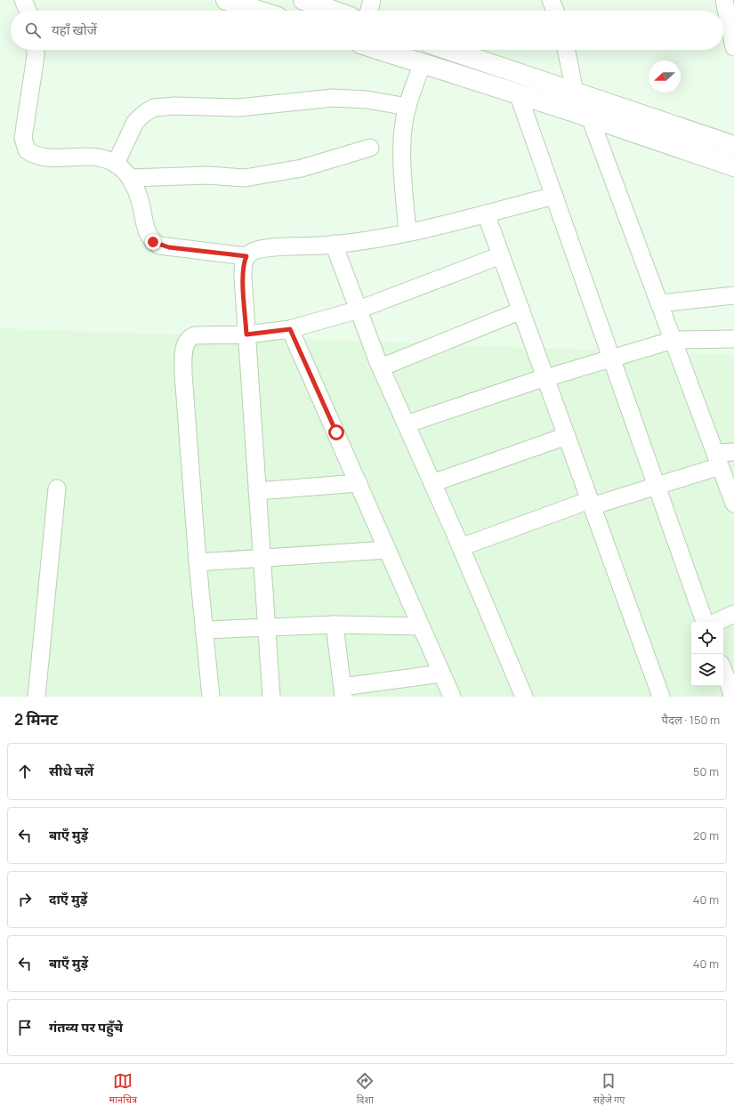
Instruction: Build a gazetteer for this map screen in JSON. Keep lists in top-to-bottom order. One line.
{"north":"left","page":{"search":"यहाँ खोजें","heading":["2 मिनट","पैदल · 150 m"],"list":[["सीधे चलें","50 m"],["बाएँ मुड़ें","20 m"],["दाएँ मुड़ें","40 m"],["बाएँ मुड़ें","40 m"],"गंतव्य पर पहुँचे"],"nav":["मानचित्र","दिशा","सहेजे गए"]}}
